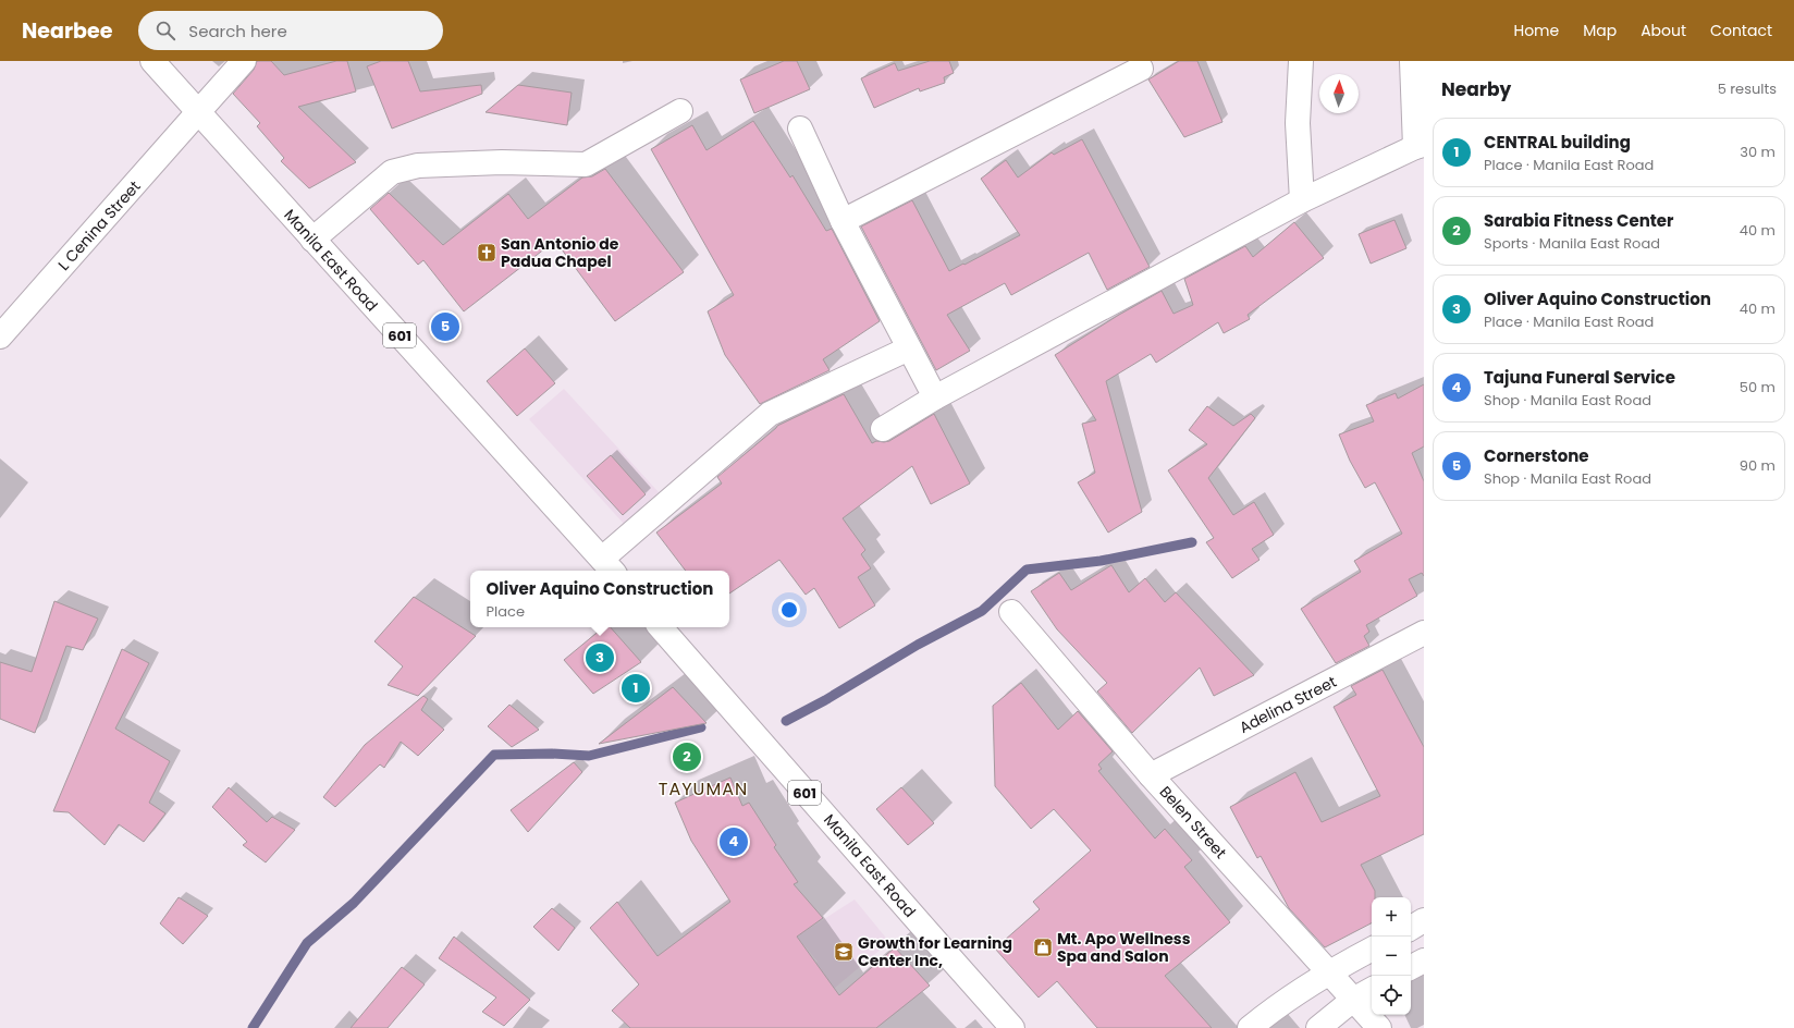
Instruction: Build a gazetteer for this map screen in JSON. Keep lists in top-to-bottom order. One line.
{"streets":{"street":["L Cenina Street","Manila East Road","601","Adelina Street","Belen Street"]},"crossings":[["L Cenina Street","Manila East Road"],["Adelina Street","Belen Street"]],"districts":["TAYUMAN"],"places":{"church":["San Antonio de Padua Chapel"],"shop":["Mt. Apo Wellness Spa and Salon"],"school or university":["Growth for Learning Center Inc,"]},"north":"top","page":{"header":"Nearbee","search":"Search here","nav":["Home","Map","About","Contact"],"heading":["Nearby","5 results"],"list":[{"mark":"1","name":"CENTRAL building","note":"Place · Manila East Road","value":"30 m"},{"mark":"2","name":"Sarabia Fitness Center","note":"Sports · Manila East Road","value":"40 m"},{"mark":"3","name":"Oliver Aquino Construction","note":"Place · Manila East Road","value":"40 m"},{"mark":"4","name":"Tajuna Funeral Service","note":"Shop · Manila East Road","value":"50 m"},{"mark":"5","name":"Cornerstone","note":"Shop · Manila East Road","value":"90 m"}],"pins":["5","3","1","2","4"],"popup":["Oliver Aquino Construction","Place"],"map_buttons":["+","−"]}}
